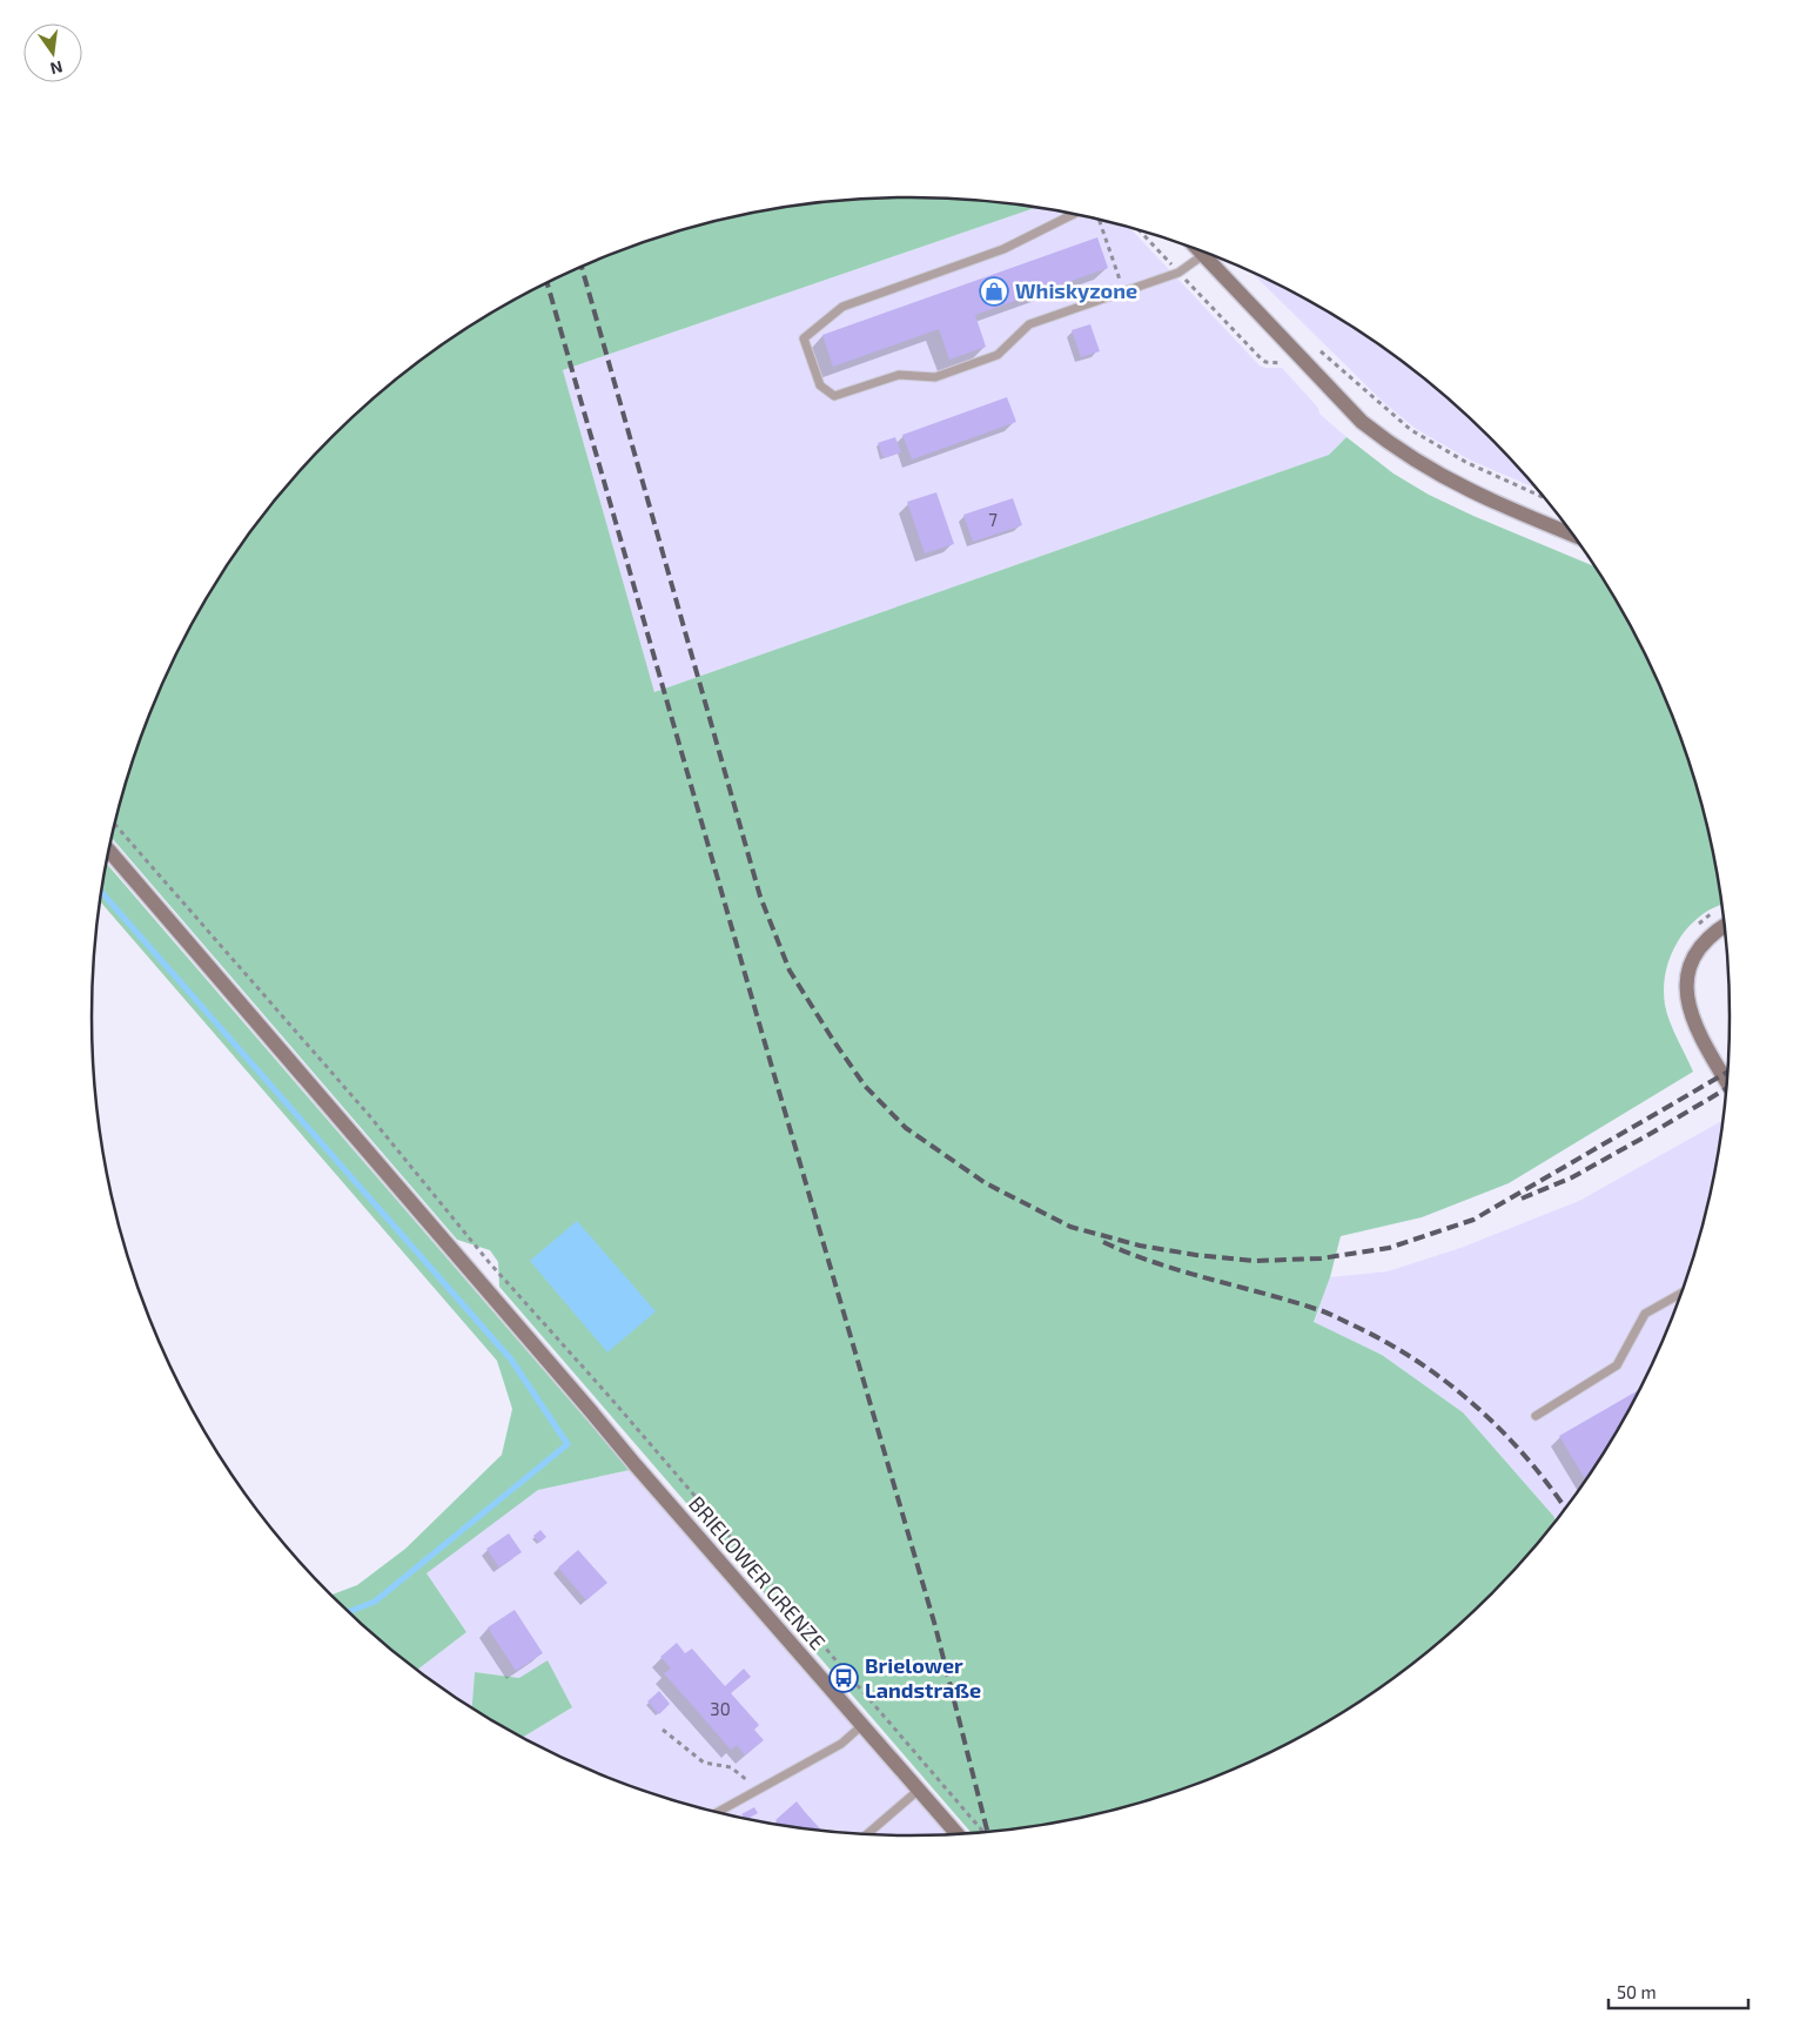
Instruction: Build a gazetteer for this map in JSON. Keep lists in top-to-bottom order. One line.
{"streets":{"main road":["BRIELOWER GRENZE"]},"places":{"shop":["Whiskyzone"],"bus stop":["Brielower Landstraße"]},"house_numbers":["7","30"],"scale_bar":"50 m","north":"bottom"}
